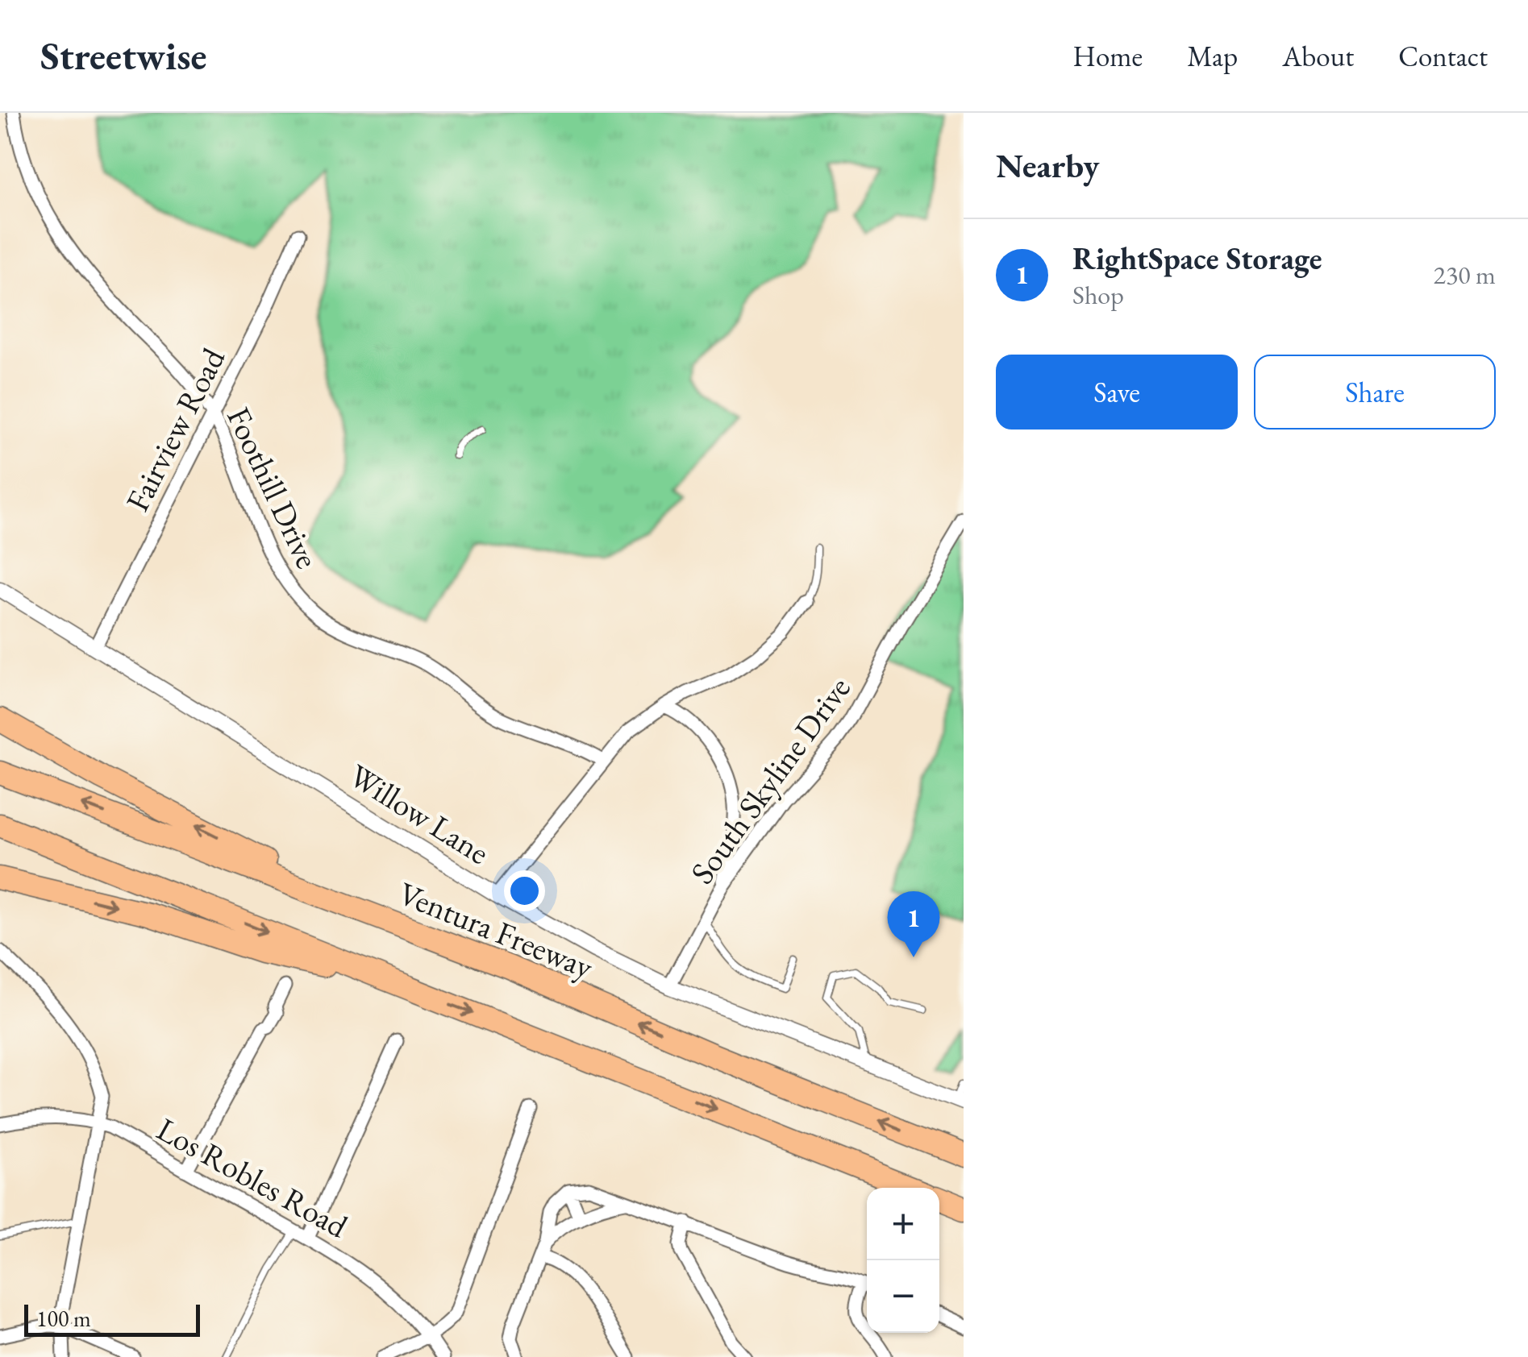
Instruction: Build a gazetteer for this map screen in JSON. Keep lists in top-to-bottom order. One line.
{"streets":{"highway":["Ventura Freeway"],"street":["Fairview Road","Foothill Drive","South Skyline Drive","Willow Lane","Los Robles Road"]},"crossings":[["Fairview Road","Foothill Drive"],["Fairview Road","Willow Lane"],["South Skyline Drive","Willow Lane"]],"scale_bar":"100 m","page":{"header":"Streetwise","nav":["Home","Map","About","Contact"],"heading":"Nearby","list":[{"mark":"1","name":"RightSpace Storage","note":"Shop","value":"230 m"}],"buttons":["Save","Share"],"pins":"1","map_buttons":["+","−"],"scale":"100 m"}}
